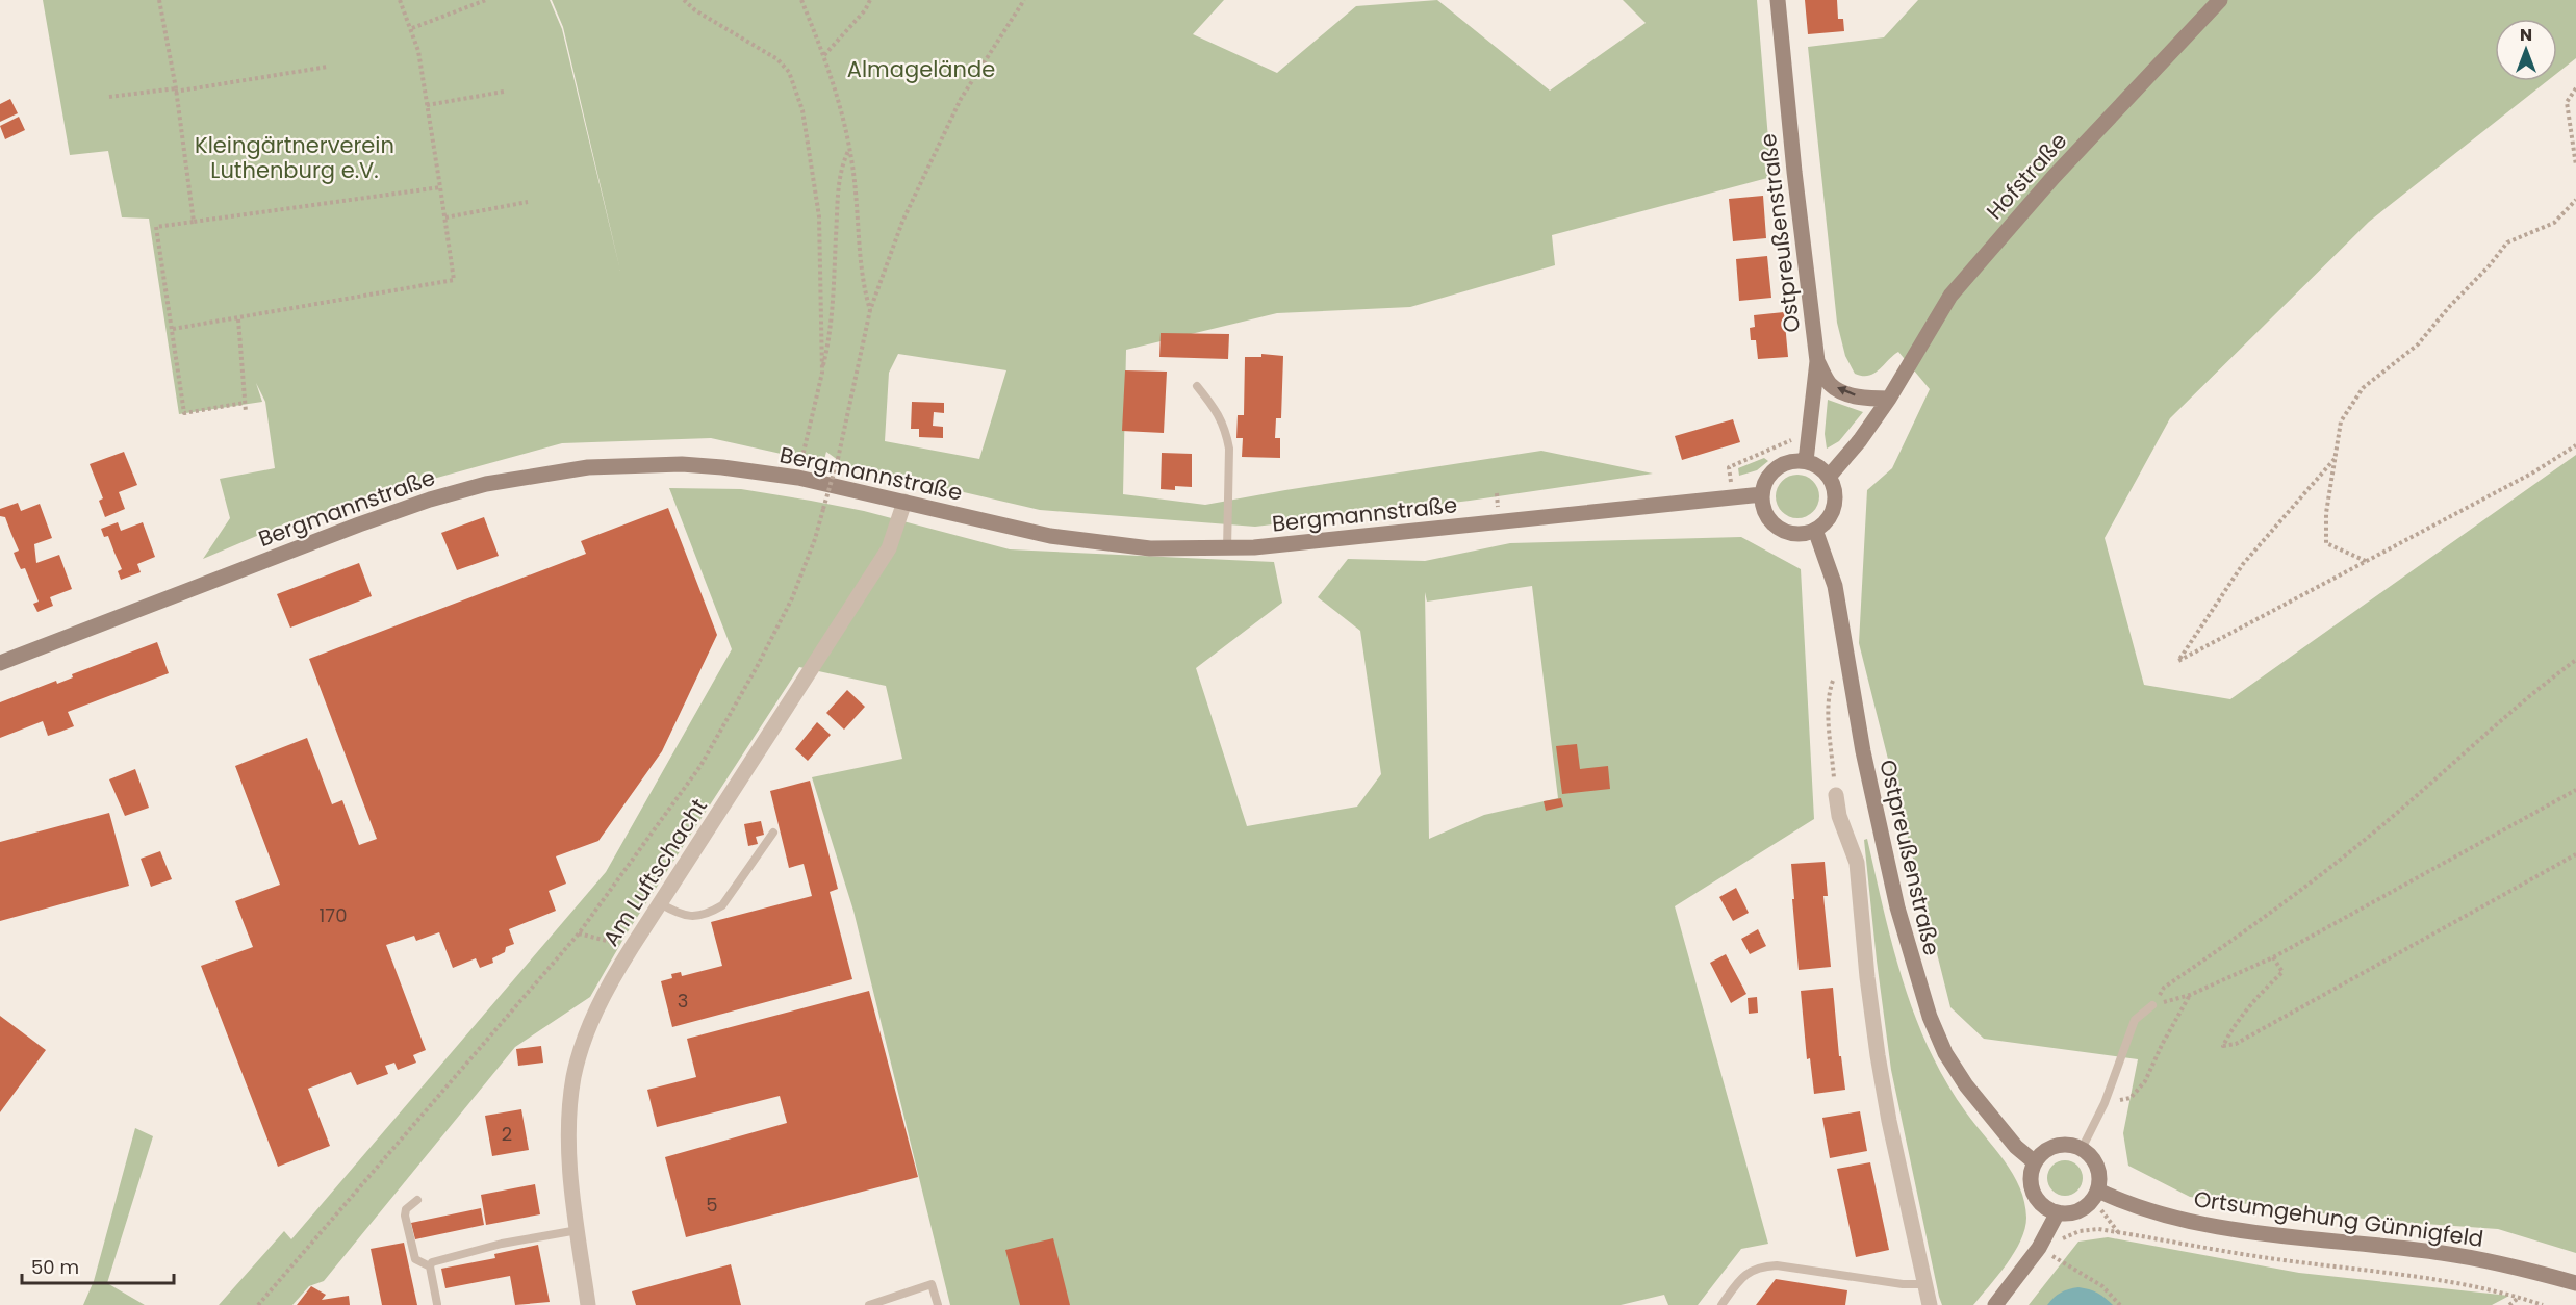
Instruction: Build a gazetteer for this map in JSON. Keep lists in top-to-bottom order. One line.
{"streets":{"street":["Hofstraße","Ostpreußenstraße","Bergmannstraße","Am Luftschacht","Ortsumgehung Günnigfeld"]},"crossings":[["Hofstraße","Ostpreußenstraße"],["Hofstraße","Bergmannstraße"],["Ostpreußenstraße","Bergmannstraße"],["Ostpreußenstraße","Ortsumgehung Günnigfeld"],["Bergmannstraße","Am Luftschacht"]],"parks":["Almagelände","Kleingärtnerverein Luthenburg e.V."],"house_numbers":["170","3","2","5"],"scale_bar":"50 m","north":"top"}
